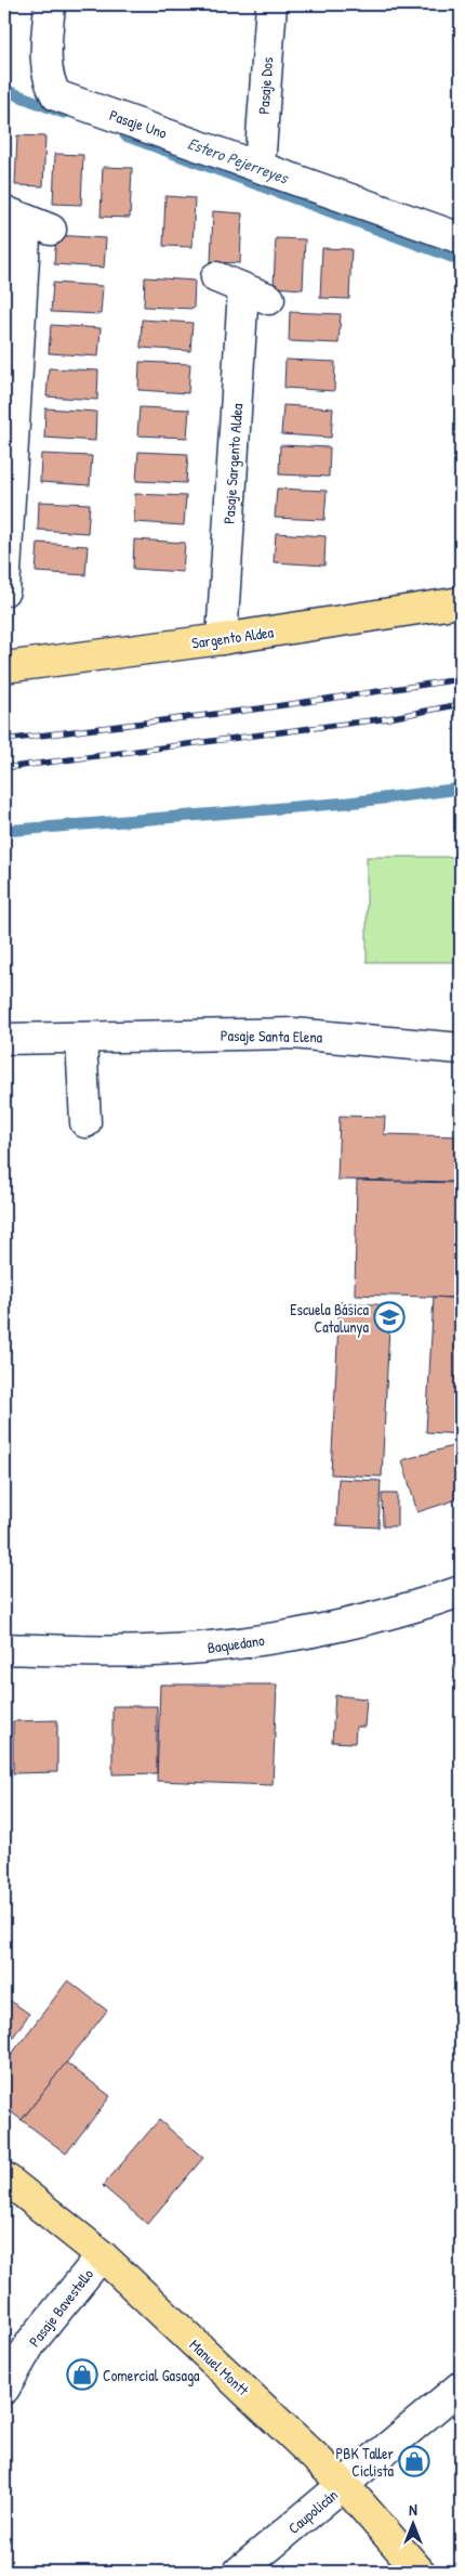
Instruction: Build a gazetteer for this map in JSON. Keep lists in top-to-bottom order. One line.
{"streets":{"main road":["Sargento Aldea","Manuel Montt"],"street":["Pasaje Dos","Pasaje Uno","Pasaje Sargento Aldea","Pasaje Santa Elena","Baquedano","Pasaje Bavestello","Caupolicán"]},"crossings":[["Pasaje Dos","Pasaje Uno"],["Pasaje Sargento Aldea","Sargento Aldea"],["Pasaje Bavestello","Manuel Montt"],["Manuel Montt","Caupolicán"]],"water":["Estero Pejerreyes"],"places":{"school or university":["Escuela Básica Catalunya"],"shop":["Comercial Gasaga","PBK Taller Ciclista"]},"north":"top"}
